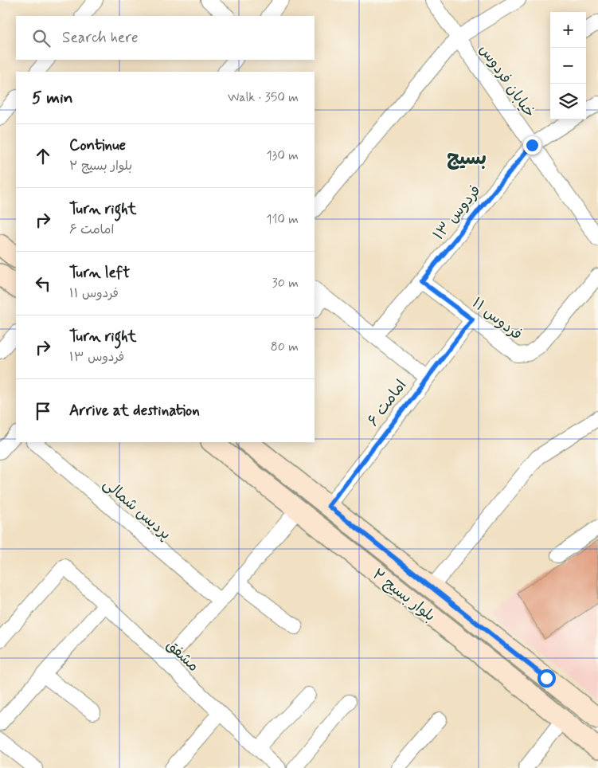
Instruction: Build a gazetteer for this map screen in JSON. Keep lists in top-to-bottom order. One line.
{"streets":{"main road":["بلوار بسیج ۲"],"street":["خیابان فردوس","فردوس ۱۳","فردوس ۱۱","امامت ۶","پردیس شمالی","مشفق"]},"crossings":[["خیابان فردوس","فردوس ۱۳"],["فردوس ۱۳","فردوس ۱۱"],["فردوس ۱۱","امامت ۶"],["امامت ۶","بلوار بسیج ۲"]],"districts":["بسیج"],"page":{"map_buttons":["+","−"],"search":"Search here","heading":["5 min","Walk · 350 m"],"list":[["Continue","بلوار بسیج ۲","130 m"],["Turn right","امامت ۶","110 m"],["Turn left","فردوس ۱۱","30 m"],["Turn right","فردوس ۱۳","80 m"],"Arrive at destination"]}}
